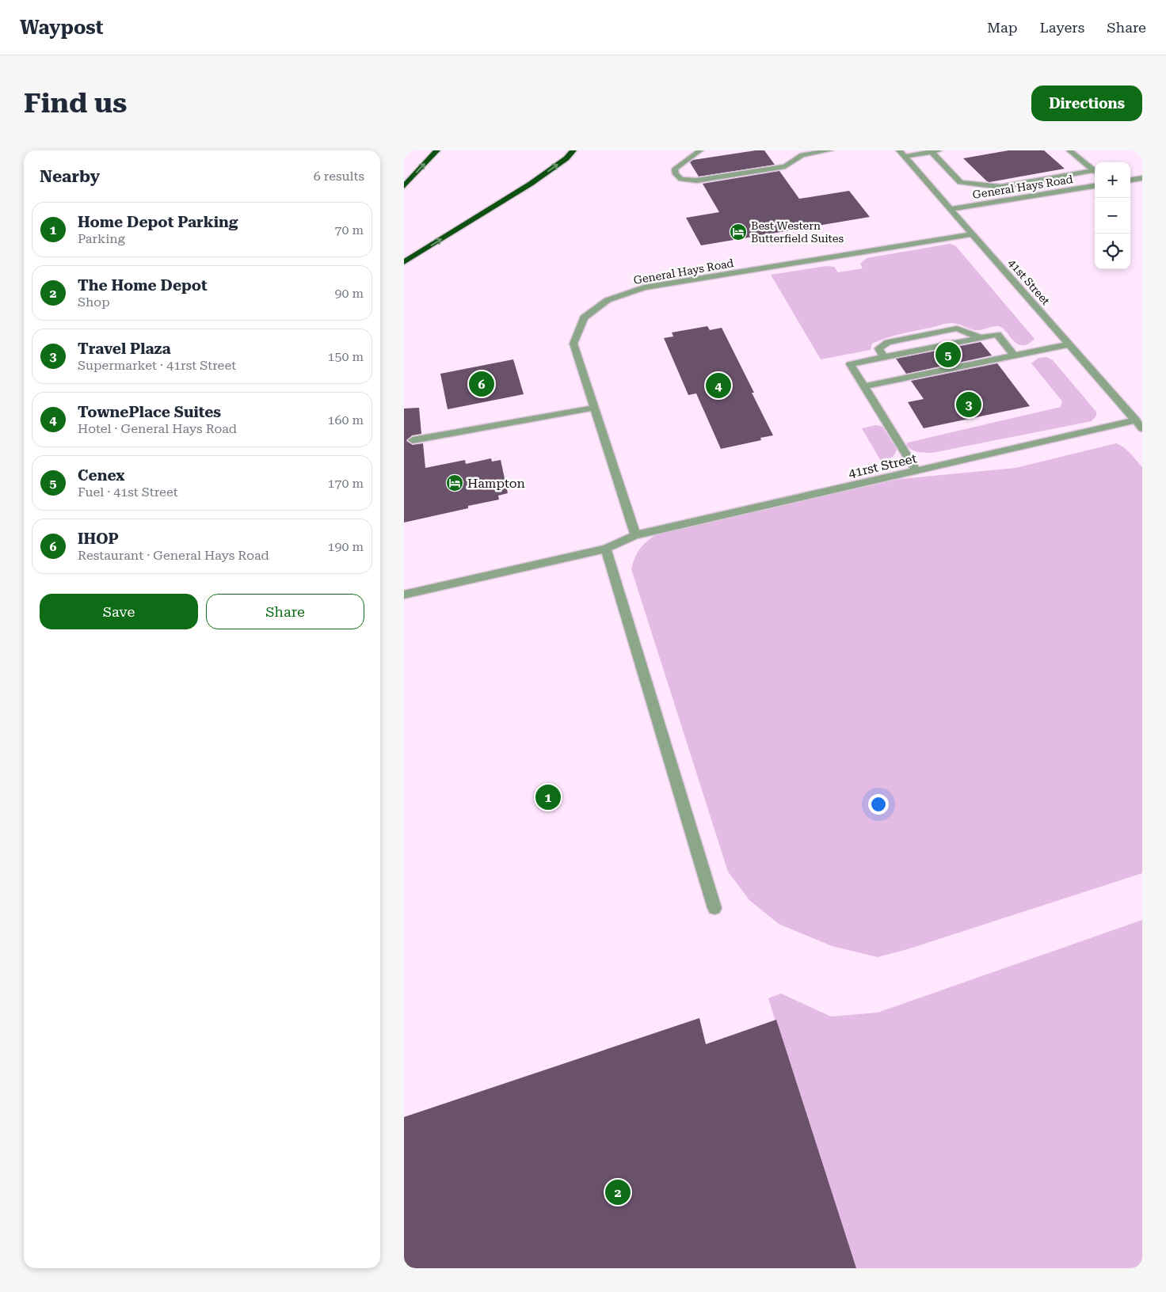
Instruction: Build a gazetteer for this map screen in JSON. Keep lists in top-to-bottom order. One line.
{"streets":{"street":["General Hays Road","41st Street","41rst Street"]},"crossings":[["General Hays Road","41st Street"],["General Hays Road","41rst Street"],["41st Street","41rst Street"]],"places":{"hotel":["Best Western Butterfield Suites","Hampton"]},"page":{"header":"Waypost","nav":["Map","Layers","Share"],"buttons":["Directions",["Save","Share"]],"title":"Find us","heading":["Nearby","6 results"],"map_buttons":["+","−"],"list":[{"mark":"1","name":"Home Depot Parking","note":"Parking","value":"70 m"},{"mark":"2","name":"The Home Depot","note":"Shop","value":"90 m"},{"mark":"3","name":"Travel Plaza","note":"Supermarket · 41rst Street","value":"150 m"},{"mark":"4","name":"TownePlace Suites","note":"Hotel · General Hays Road","value":"160 m"},{"mark":"5","name":"Cenex","note":"Fuel · 41st Street","value":"170 m"},{"mark":"6","name":"IHOP","note":"Restaurant · General Hays Road","value":"190 m"}],"pins":["5","6","4","3","1","2"]}}
